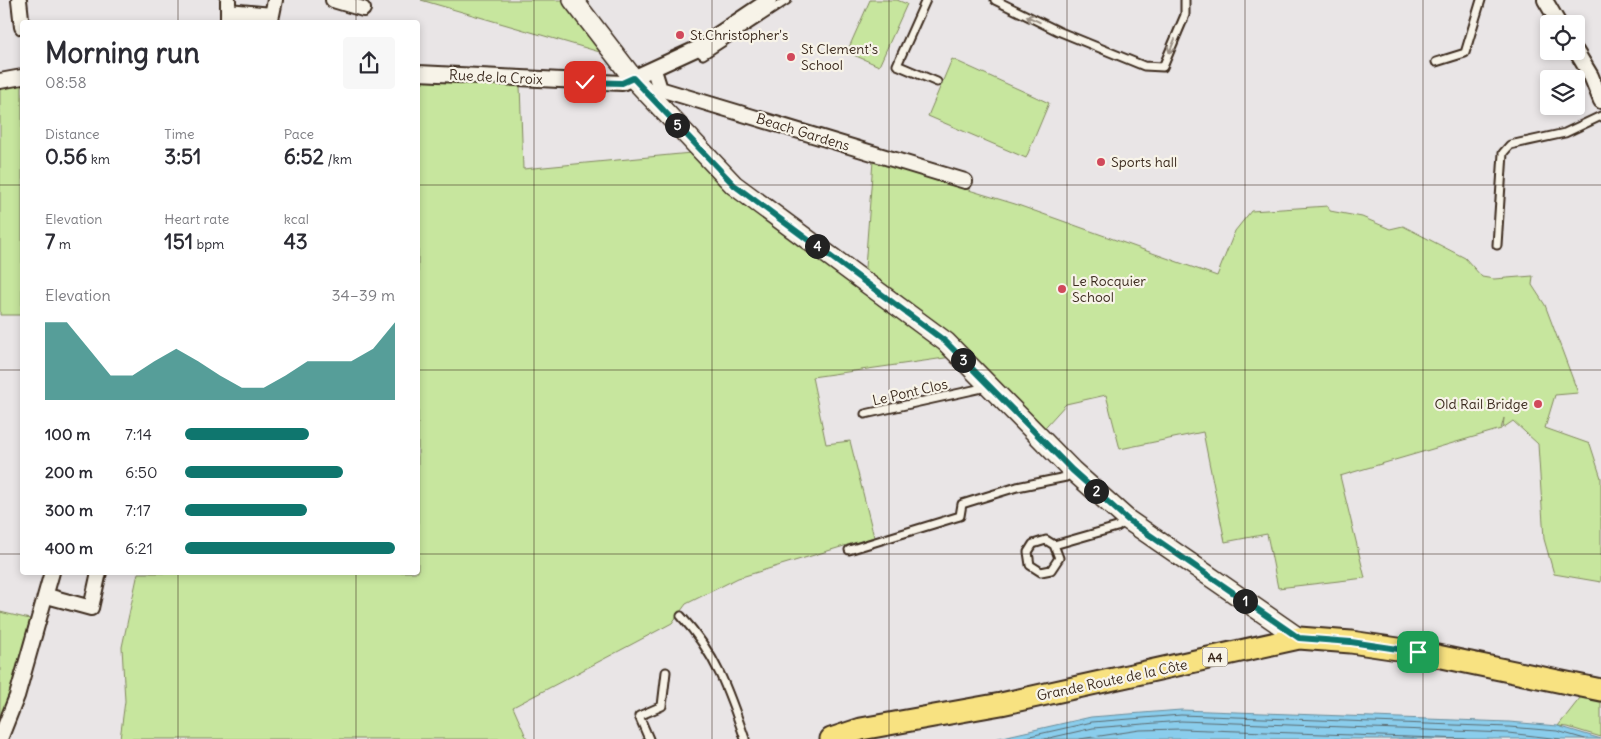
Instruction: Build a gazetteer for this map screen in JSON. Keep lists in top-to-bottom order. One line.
{"streets":{"main road":["A4","Grande Route de la Côte"],"street":["Rue de la Croix","Beach Gardens"],"lane":["Le Pont Clos"]},"crossings":[["Rue de la Croix","Beach Gardens"]],"places":["St.Christopher's","St Clement's School","Sports hall","Le Rocquier School","Old Rail Bridge"],"page":{"heading":["Morning run","08:58"],"stats":[["Distance","0.56 km"],["Time","3:51"],["Pace","6:52 /km"],["Elevation","7 m"],["Heart rate","151 bpm"],["kcal","43"]],"pins":["5","4","3","2","1"],"chart":["Elevation","34–39 m"],"list":[{"name":"100 m","note":"7:14"},{"name":"200 m","note":"6:50"},{"name":"300 m","note":"7:17"},{"name":"400 m","note":"6:21"}]}}
